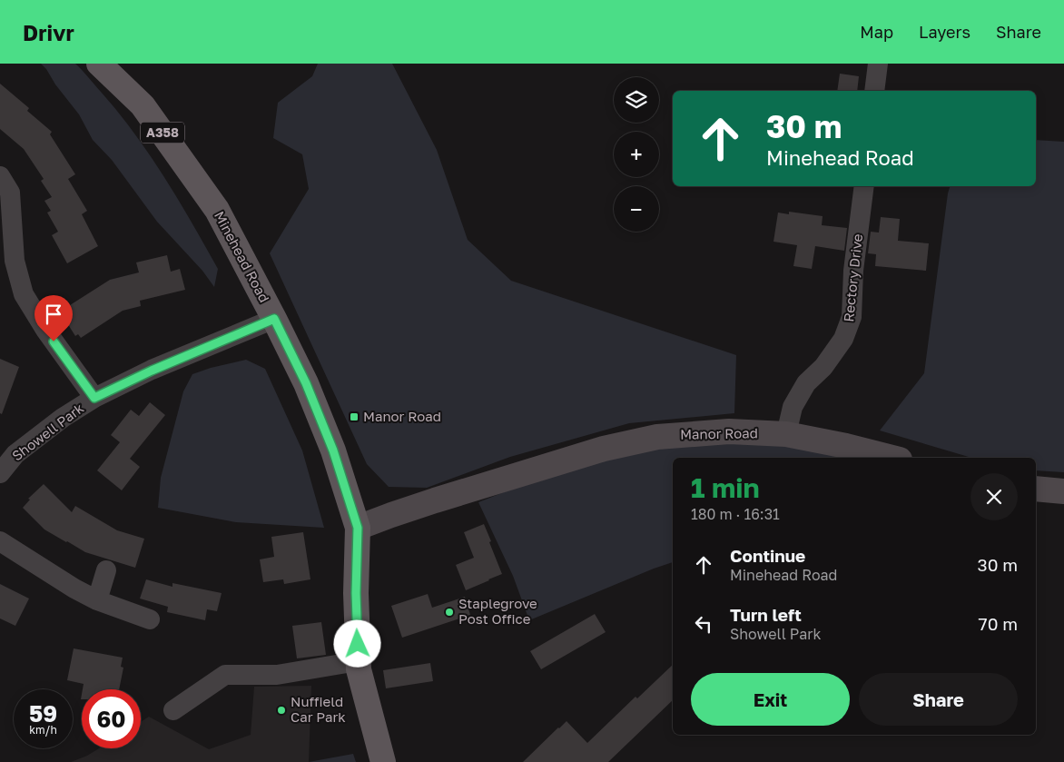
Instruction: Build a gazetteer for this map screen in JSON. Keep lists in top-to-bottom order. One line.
{"streets":{"main road":["A358","Minehead Road"],"street":["Rectory Drive","Showell Park","Manor Road"]},"crossings":[["A358","Minehead Road"],["A358","Manor Road"],["Minehead Road","Showell Park"],["Minehead Road","Manor Road"],["Rectory Drive","Manor Road"]],"places":{"transit":["Manor Road"],"other":["Staplegrove Post Office","Nuffield Car Park"]},"page":{"header":"Drivr","nav":["Map","Layers","Share"],"map_buttons":["+","−"],"turn":["30 m","Minehead Road"],"heading":["1 min","180 m · 16:31"],"list":[{"name":"Continue","note":"Minehead Road","value":"30 m"},{"name":"Turn left","note":"Showell Park","value":"70 m"}],"buttons":["Exit","Share"],"speed":"59 km/h","limit":"60"}}
